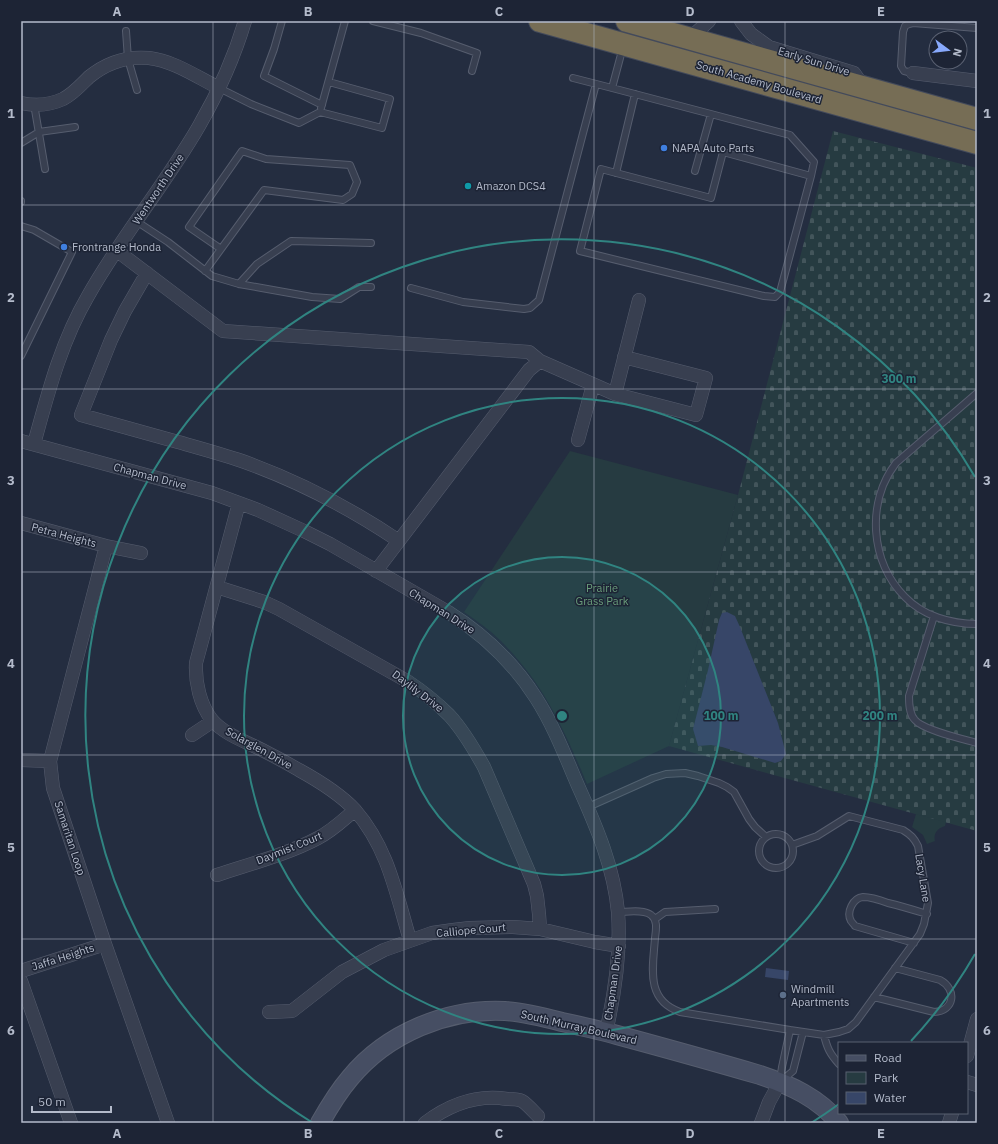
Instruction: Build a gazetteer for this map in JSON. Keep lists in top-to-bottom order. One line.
{"streets":{"highway":["South Academy Boulevard"],"main road":["South Murray Boulevard"],"street":["Early Sun Drive","Wentworth Drive","Chapman Drive","Petra Heights","Daylily Drive","Solarglen Drive","Samaritan Loop","Daymist Court","Calliope Court","Jaffa Heights"],"lane":["Lacy Lane"]},"crossings":[["Early Sun Drive","South Academy Boulevard"],["Wentworth Drive","Chapman Drive"],["Chapman Drive","Solarglen Drive"],["Chapman Drive","Calliope Court"],["Chapman Drive","South Murray Boulevard"],["Petra Heights","Samaritan Loop"],["Daylily Drive","Solarglen Drive"],["Daylily Drive","Calliope Court"],["Solarglen Drive","Daymist Court"],["Solarglen Drive","Calliope Court"],["Samaritan Loop","Jaffa Heights"]],"parks":["Prairie Grass Park"],"places":["NAPA Auto Parts","Amazon DCS4","Frontrange Honda","Windmill Apartments"],"legend":["Road","Park","Water"],"scale_bar":"50 m","north":"right","grid":{"columns":["A","B","C","D","E"],"rows":["1","2","3","4","5","6"]},"rings":["300 m","100 m","200 m"]}
